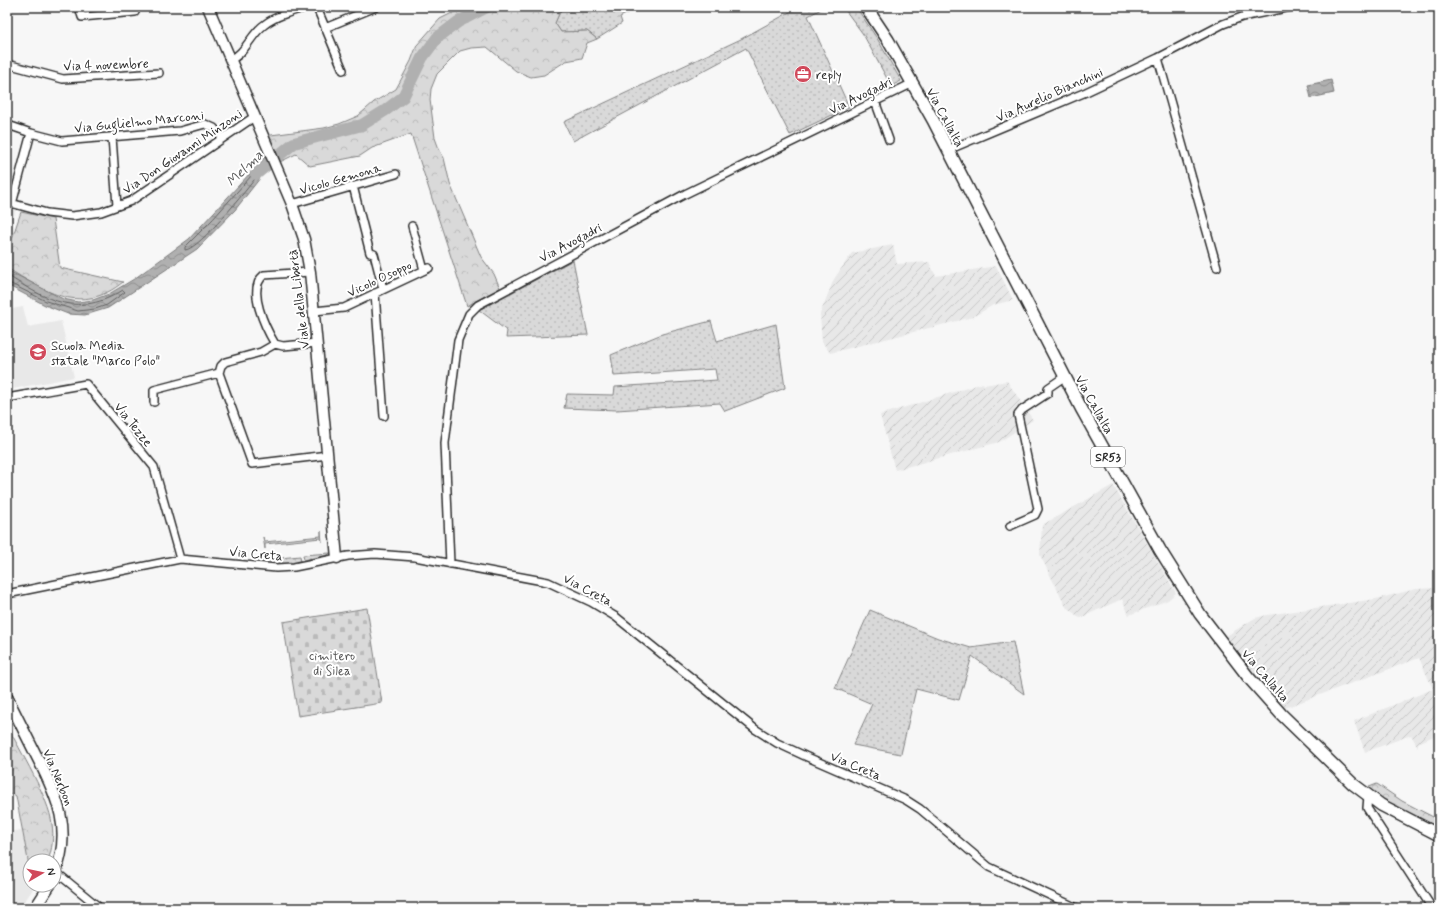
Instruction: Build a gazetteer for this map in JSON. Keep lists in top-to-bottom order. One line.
{"streets":{"main road":["Via Callalta","SR53"],"street":["Via 4 novembre","Via Aurelio Bianchini","Via Avogadri","Via Guglielmo Marconi","Via Don Giovanni Minzoni","Vicolo Gemona","Vicolo Osoppo","Viale della Libertà","Via Tezze","Via Creta","Via Nerbon"]},"crossings":[["Via Aurelio Bianchini","Via Callalta"],["Via Avogadri","Via Callalta"],["Via Avogadri","Via Creta"],["Via Guglielmo Marconi","Via Don Giovanni Minzoni"],["Via Don Giovanni Minzoni","Viale della Libertà"],["Vicolo Gemona","Viale della Libertà"],["Vicolo Osoppo","Viale della Libertà"],["Viale della Libertà","Via Creta"],["Via Tezze","Via Creta"]],"water":["Melma"],"parks":["cimitero di Silea"],"places":{"office":["reply"],"school or university":["Scuola Media statale \"Marco Polo\""]},"north":"right"}
